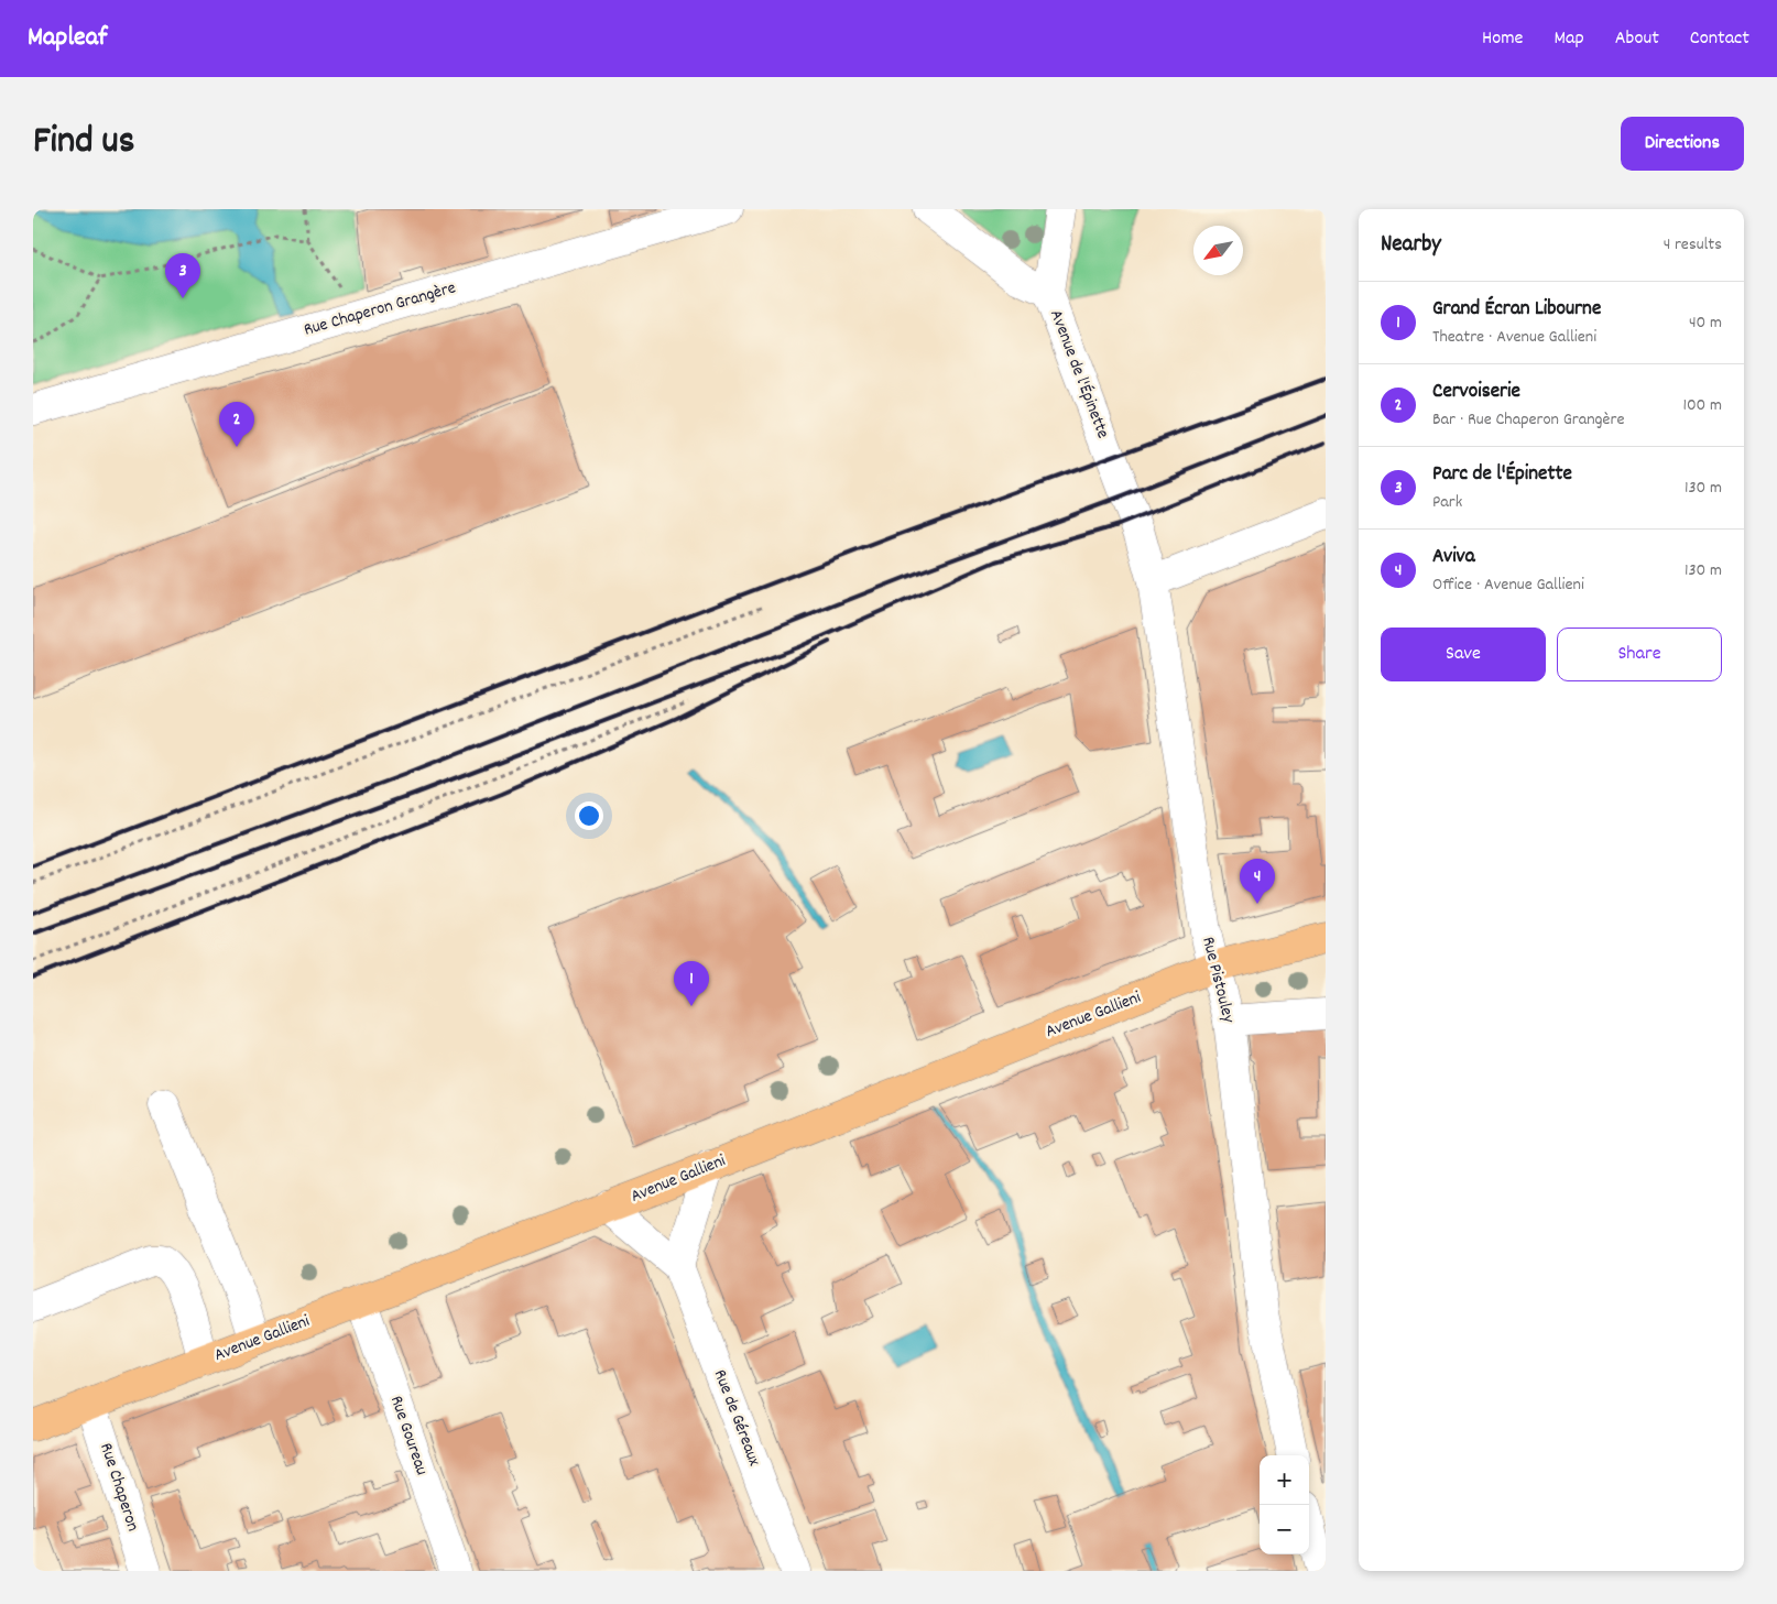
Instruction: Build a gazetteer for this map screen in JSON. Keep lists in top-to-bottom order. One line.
{"streets":{"main road":["Avenue Gallieni"],"street":["Rue Chaperon Grangère","Avenue de l'Épinette","Rue Pistouley","Rue de Géreaux","Rue Goureau","Rue Chaperon"]},"crossings":[["Avenue de l'Épinette","Rue Pistouley"],["Rue Pistouley","Avenue Gallieni"],["Avenue Gallieni","Rue de Géreaux"],["Avenue Gallieni","Rue Goureau"],["Avenue Gallieni","Rue Chaperon"]],"north":"bottom left","page":{"header":"Mapleaf","nav":["Home","Map","About","Contact"],"title":"Find us","buttons":["Directions",["Save","Share"]],"heading":["Nearby","4 results"],"pins":["3","2","4","1"],"list":[{"mark":"1","name":"Grand Écran Libourne","note":"Theatre · Avenue Gallieni","value":"40 m"},{"mark":"2","name":"Cervoiserie","note":"Bar · Rue Chaperon Grangère","value":"100 m"},{"mark":"3","name":"Parc de l'Épinette","note":"Park","value":"130 m"},{"mark":"4","name":"Aviva","note":"Office · Avenue Gallieni","value":"130 m"}],"map_buttons":["+","−"]}}
